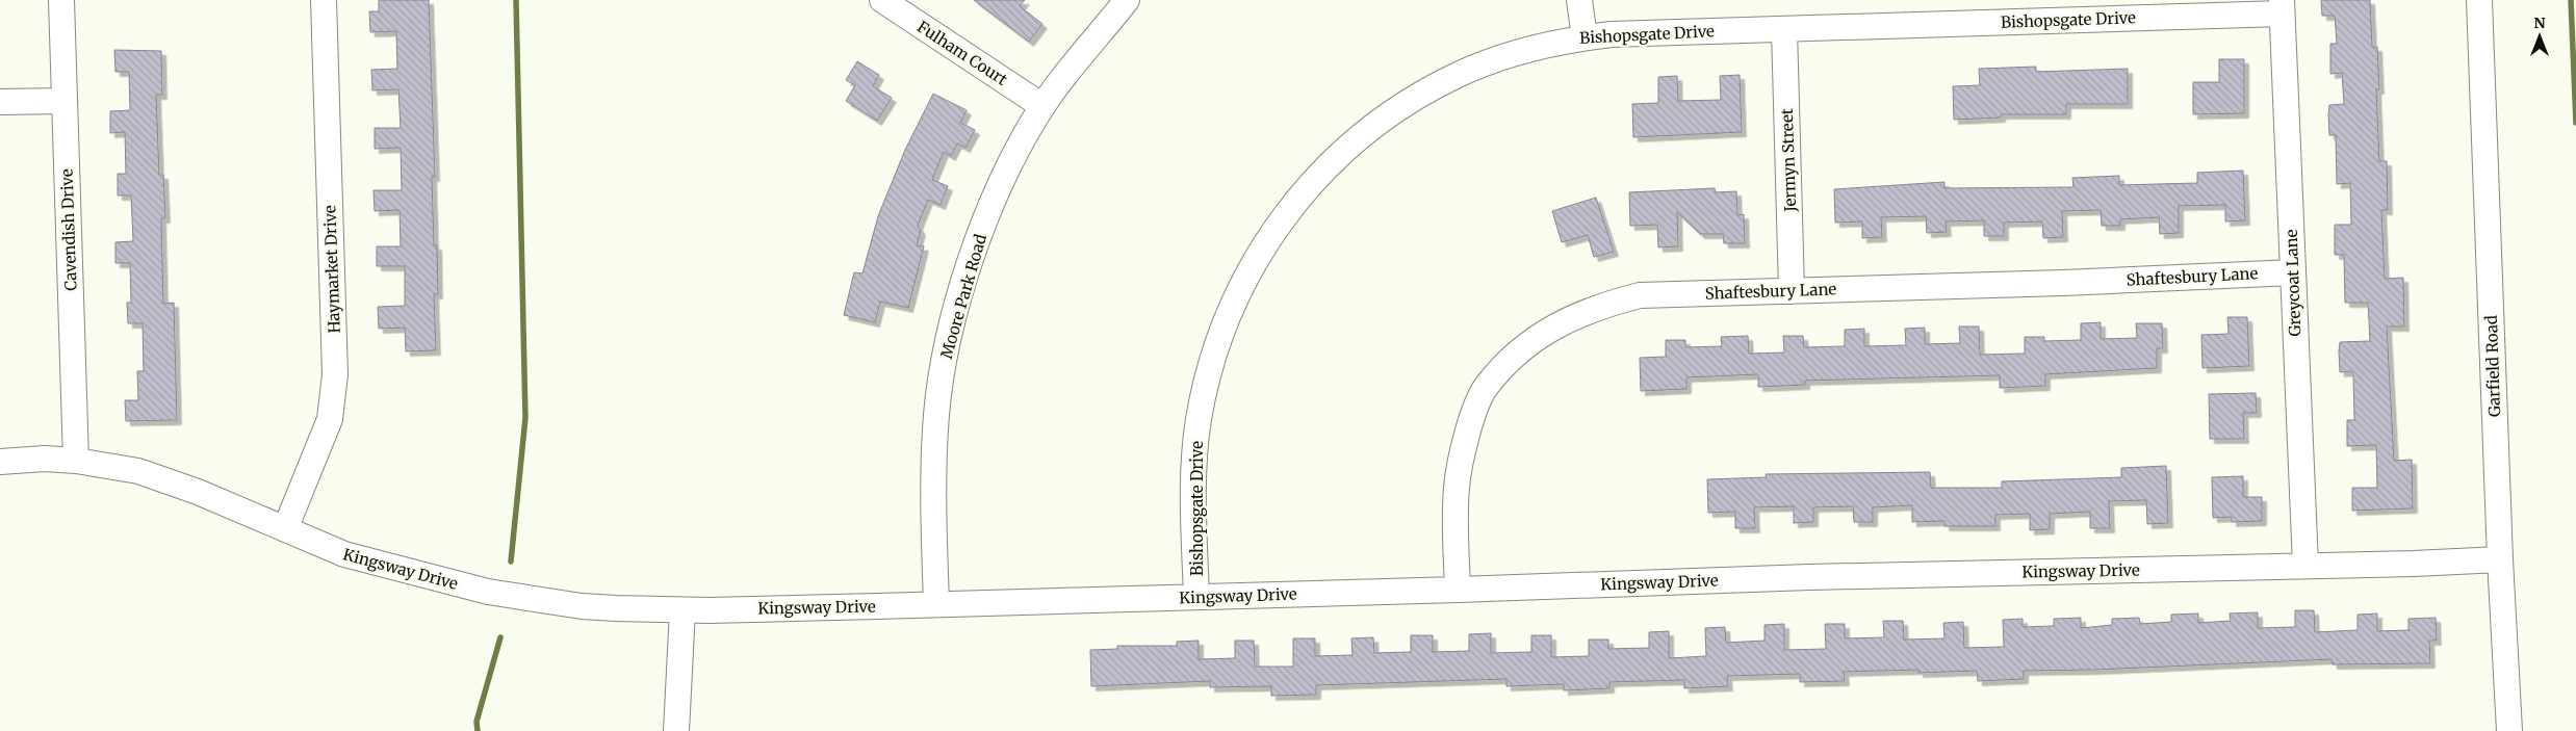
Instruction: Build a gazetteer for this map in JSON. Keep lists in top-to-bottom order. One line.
{"streets":{"street":["Bishopsgate Drive","Fulham Court","Jermyn Street","Cavendish Drive","Haymarket Drive","Shaftesbury Lane","Greycoat Lane","Moore Park Road","Garfield Road","Kingsway Drive"]},"crossings":[["Bishopsgate Drive","Jermyn Street"],["Bishopsgate Drive","Greycoat Lane"],["Bishopsgate Drive","Kingsway Drive"],["Fulham Court","Moore Park Road"],["Jermyn Street","Shaftesbury Lane"],["Cavendish Drive","Kingsway Drive"],["Haymarket Drive","Kingsway Drive"],["Shaftesbury Lane","Greycoat Lane"],["Shaftesbury Lane","Kingsway Drive"],["Greycoat Lane","Kingsway Drive"],["Moore Park Road","Kingsway Drive"],["Garfield Road","Kingsway Drive"]],"north":"top"}
